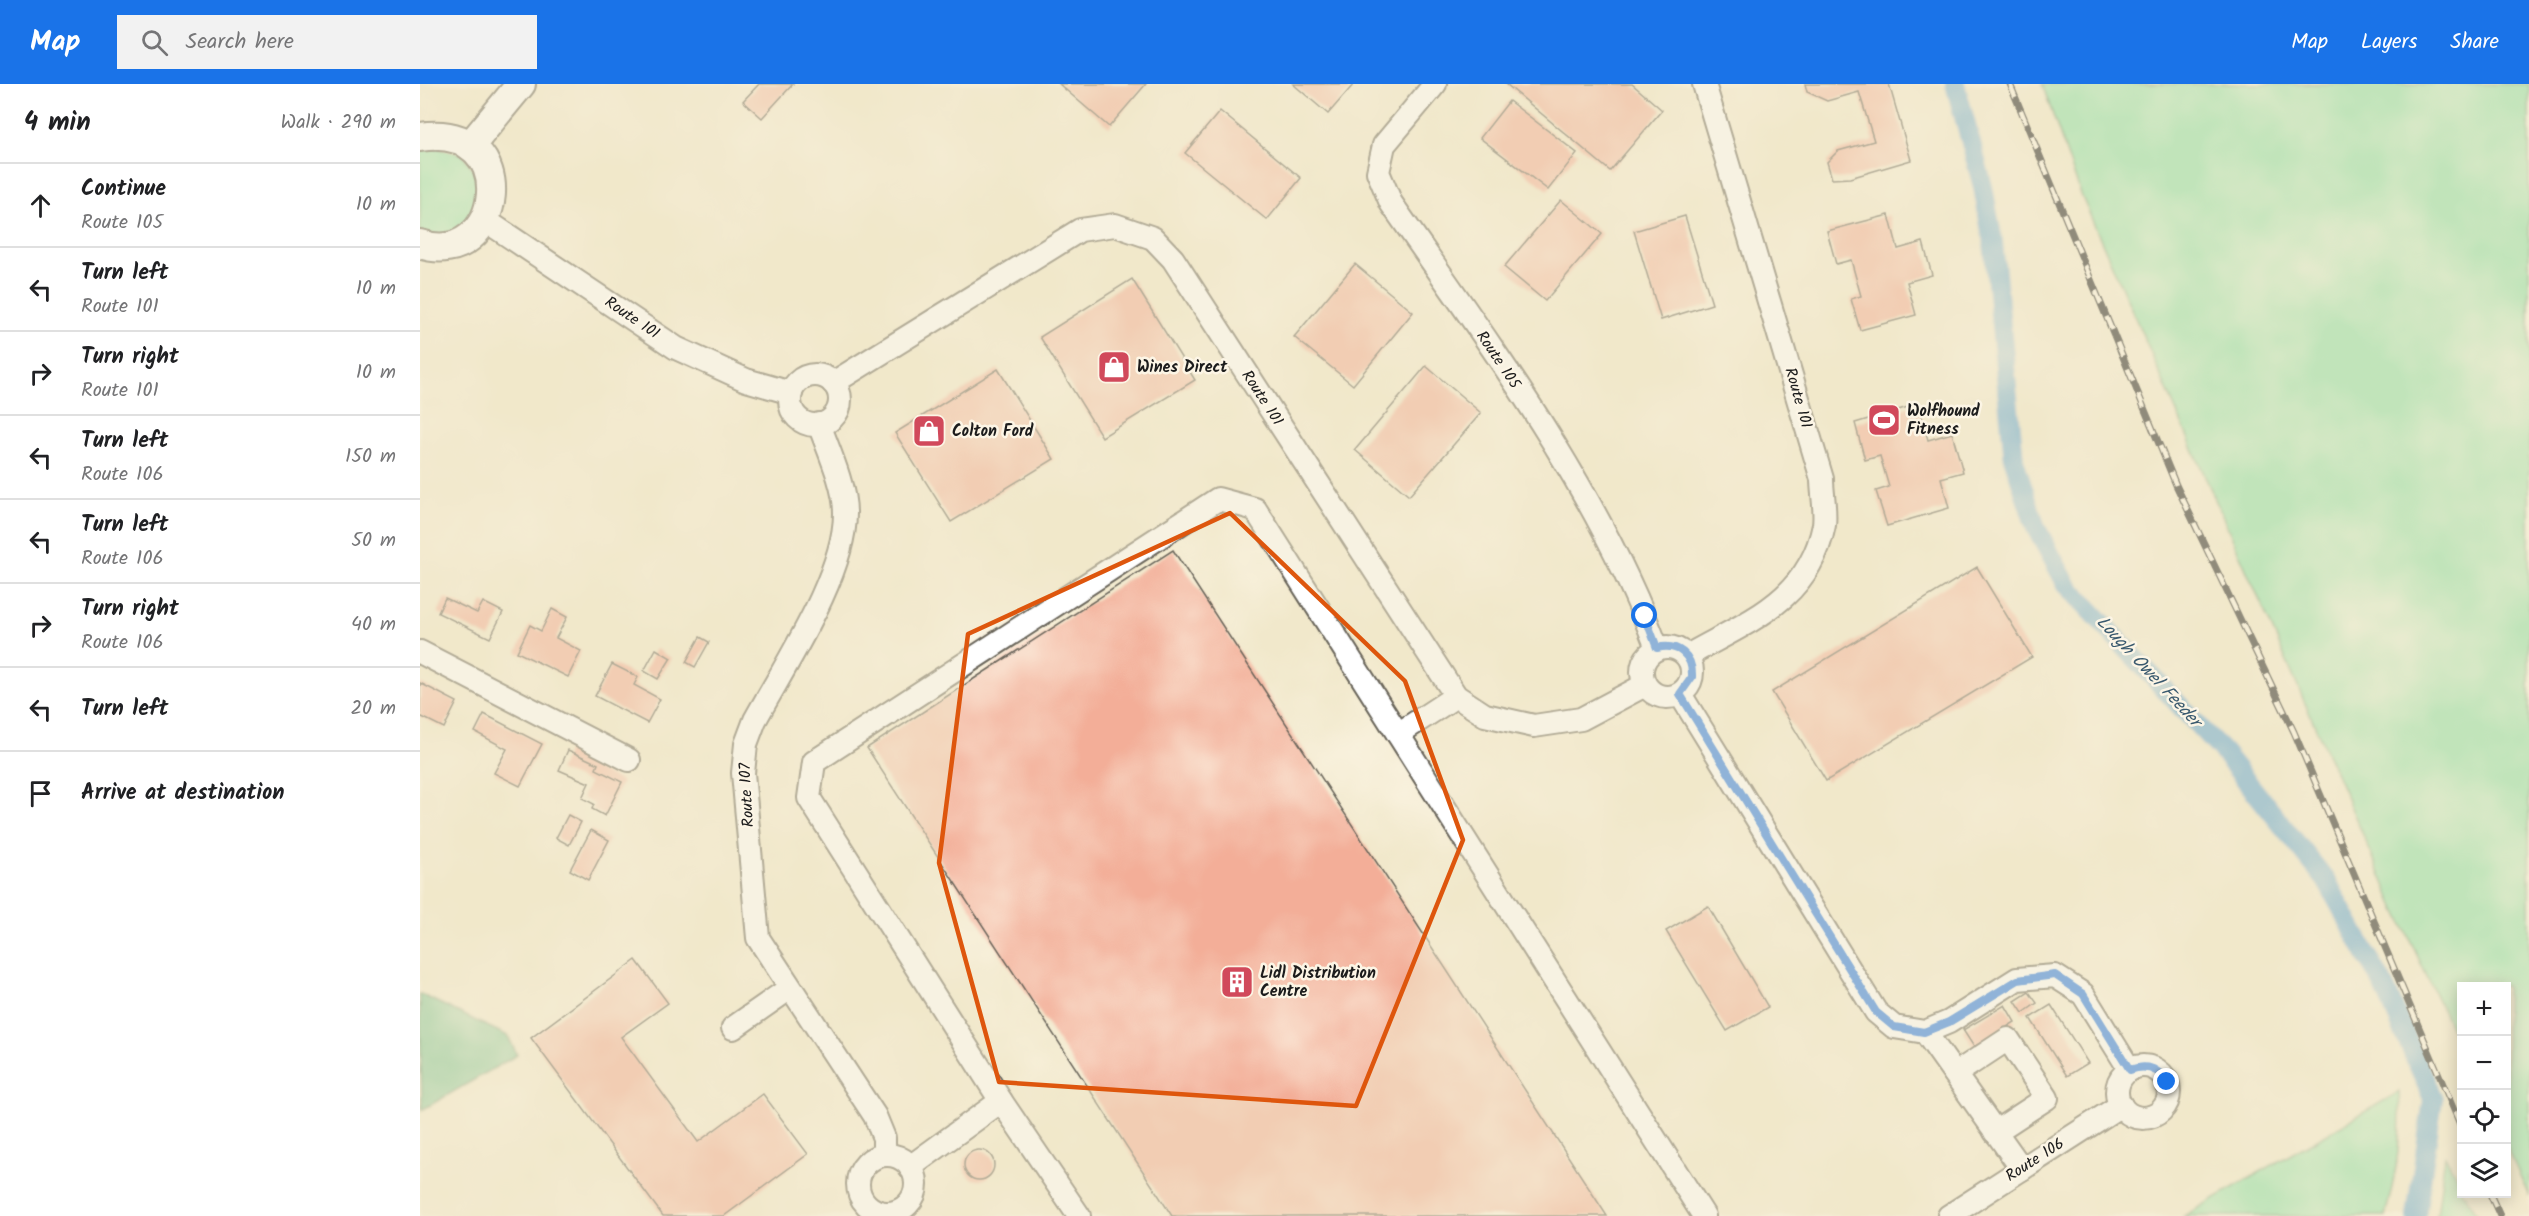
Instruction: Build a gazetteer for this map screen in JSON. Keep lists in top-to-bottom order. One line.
{"streets":{"street":["Route 101","Route 105","Route 107","Route 106"]},"crossings":[["Route 101","Route 105"],["Route 101","Route 107"]],"water":["Lough Owel Feeder"],"places":{"shop":["Wines Direct","Colton Ford"],"sports":["Wolfhound Fitness"],"building":["Lidl Distribution Centre"]},"page":{"header":"Map","search":"Search here","nav":["Map","Layers","Share"],"heading":["4 min","Walk · 290 m"],"list":[["Continue","Route 105","10 m"],["Turn left","Route 101","10 m"],["Turn right","Route 101","10 m"],["Turn left","Route 106","150 m"],["Turn left","Route 106","50 m"],["Turn right","Route 106","40 m"],["Turn left","20 m"],"Arrive at destination"],"map_buttons":["+","−"]}}
